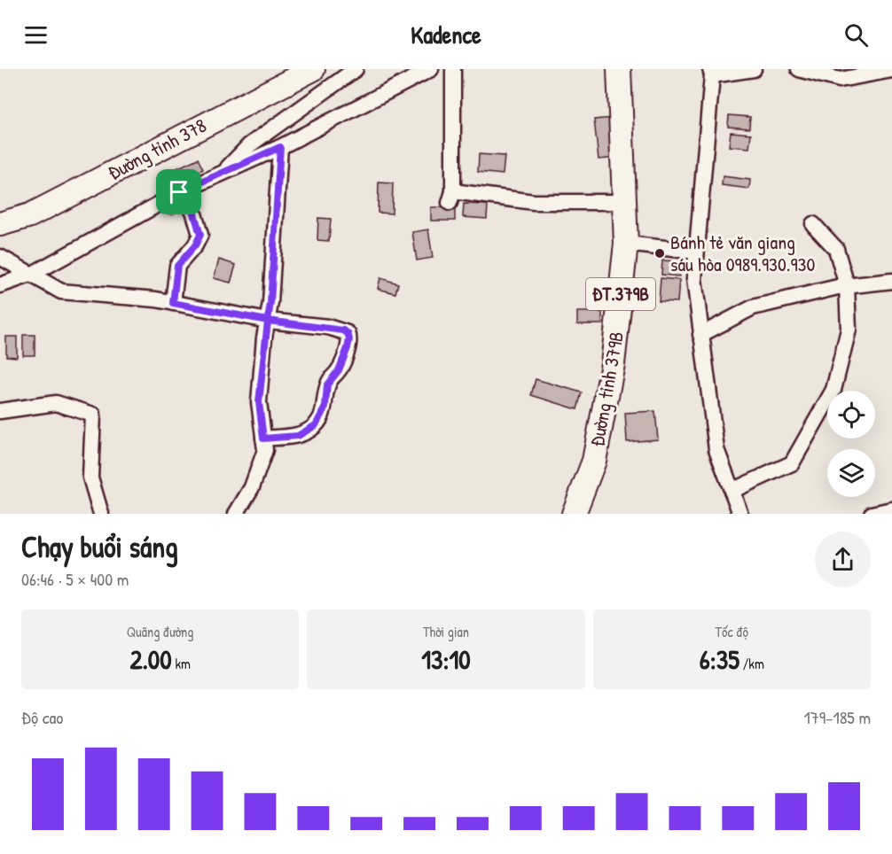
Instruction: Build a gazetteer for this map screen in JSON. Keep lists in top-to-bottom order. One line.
{"streets":{"main road":["Đường tỉnh 378","ĐT.379B","Đường tỉnh 379B"]},"places":["Bánh tẻ văn giang sáu hòa 0989.930.930"],"page":{"header":"Kadence","heading":["Chạy buổi sáng","06:46 · 5 × 400 m"],"stats":[["Quãng đường","2.00 km"],["Thời gian","13:10"],["Tốc độ","6:35 /km"]],"chart":["Độ cao","179–185 m"]}}
